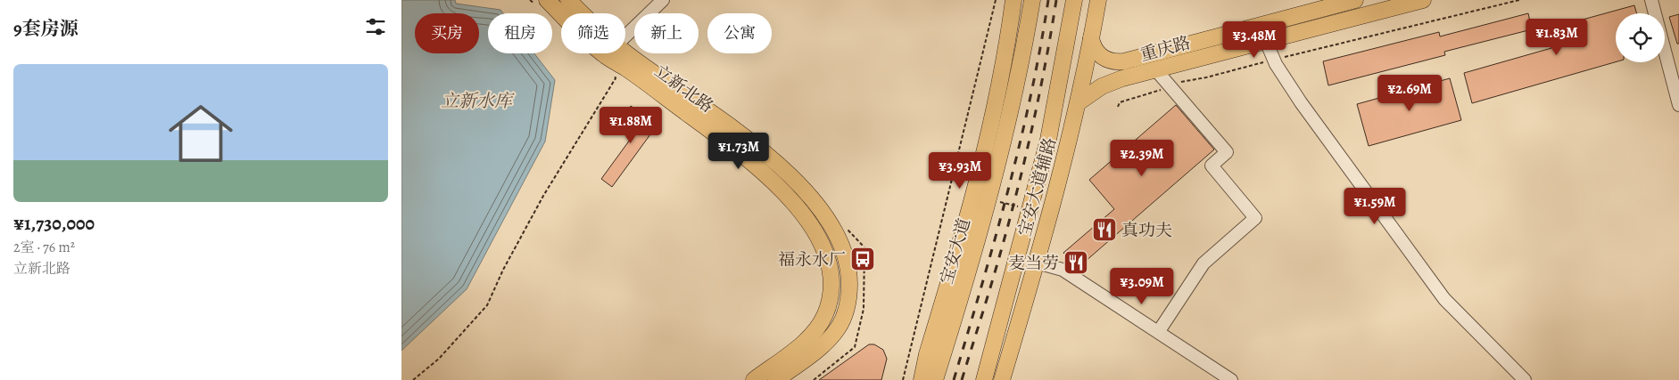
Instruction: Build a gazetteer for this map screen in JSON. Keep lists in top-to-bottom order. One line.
{"streets":{"main road":["重庆路","立新北路","宝安大道辅路","宝安大道"]},"crossings":[["重庆路","宝安大道辅路"]],"water":["立新水库"],"places":{"restaurant":["真功夫","麦当劳"],"bus stop":["福永水厂"]},"page":{"heading":"9套房源","chip":["买房","租房","筛选","新上","公寓"],"price":["¥1.83M","¥3.48M","¥2.69M","¥1.88M","¥1.73M","¥2.39M","¥3.93M","¥1.59M","¥3.09M"],"list":[{"name":"¥1,730,000","note":"2室 · 76 m² · 立新北路"}]}}
